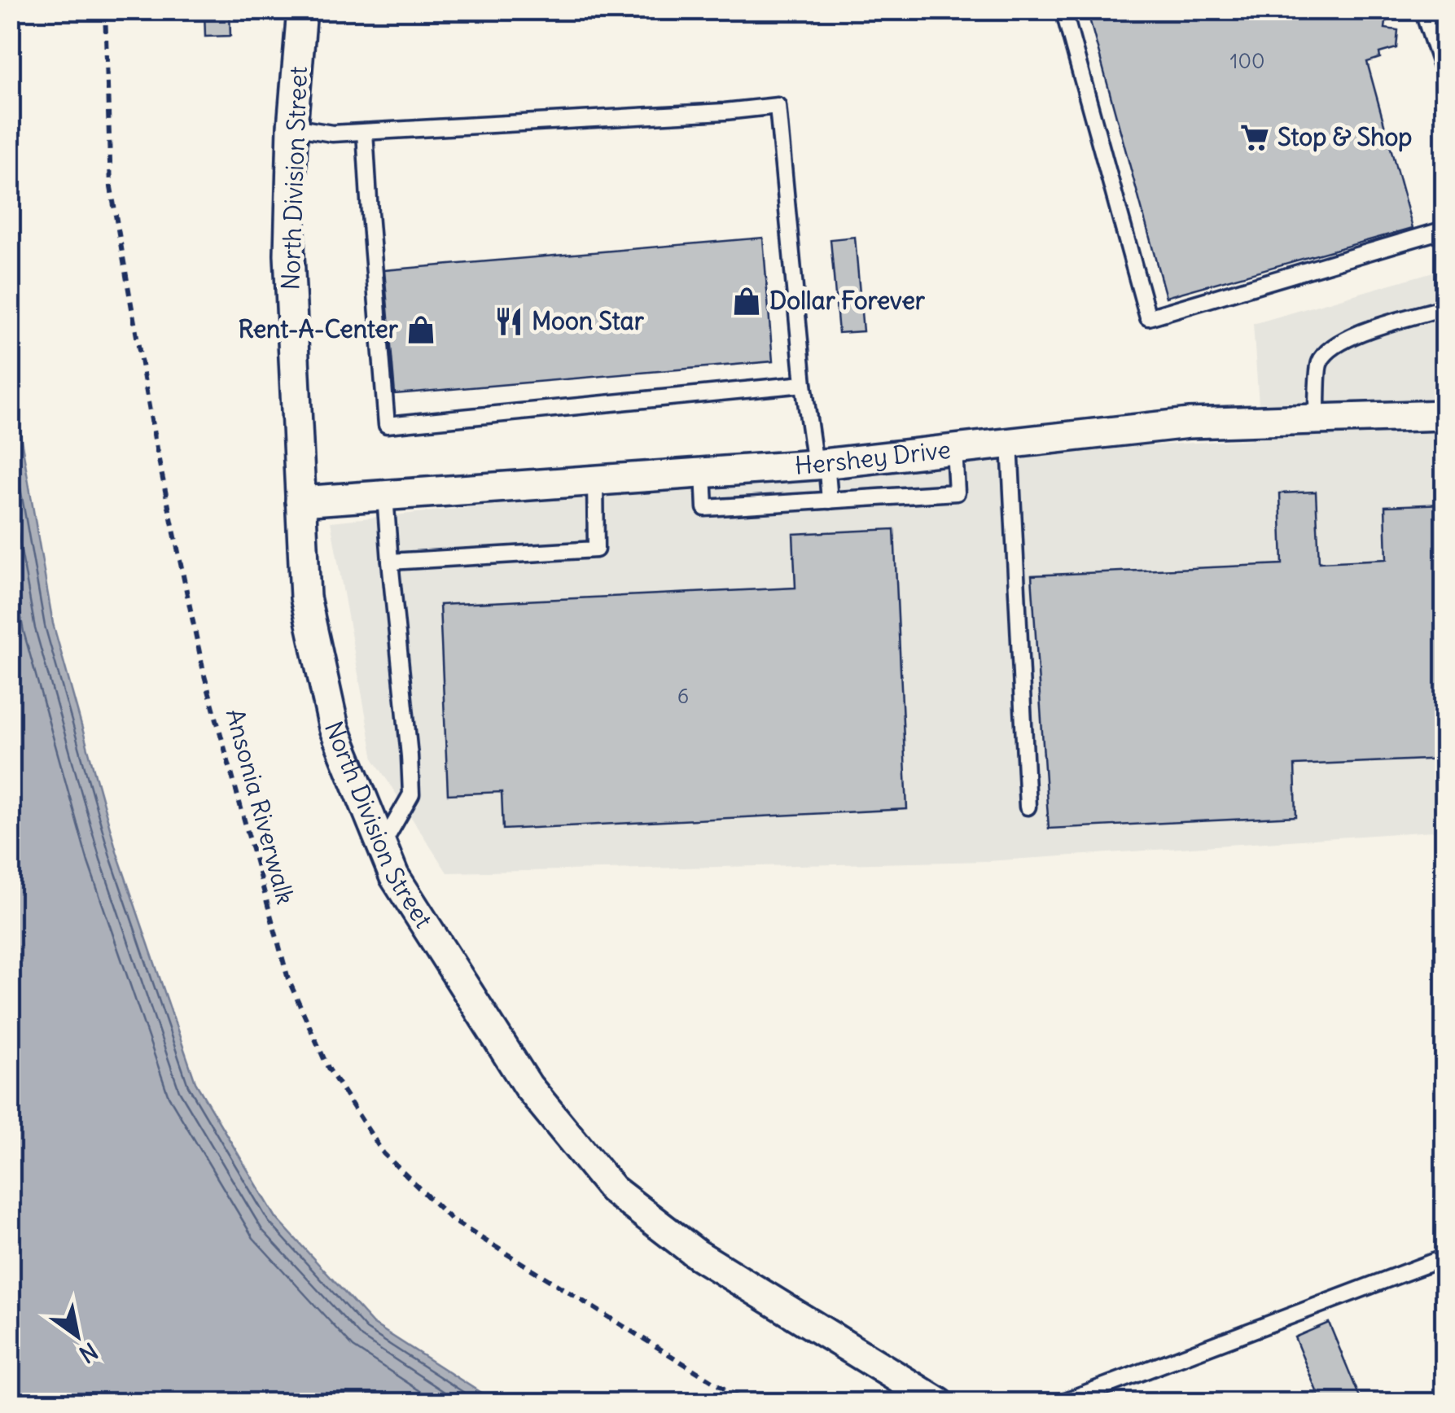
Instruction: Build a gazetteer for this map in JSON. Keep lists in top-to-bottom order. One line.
{"streets":{"street":["North Division Street","Hershey Drive"],"path":["Ansonia Riverwalk"]},"crossings":[["North Division Street","Hershey Drive"]],"places":{"supermarket":["Stop & Shop"],"shop":["Dollar Forever","Rent-A-Center"],"restaurant":["Moon Star"]},"house_numbers":["100","6"],"north":"bottom right"}
